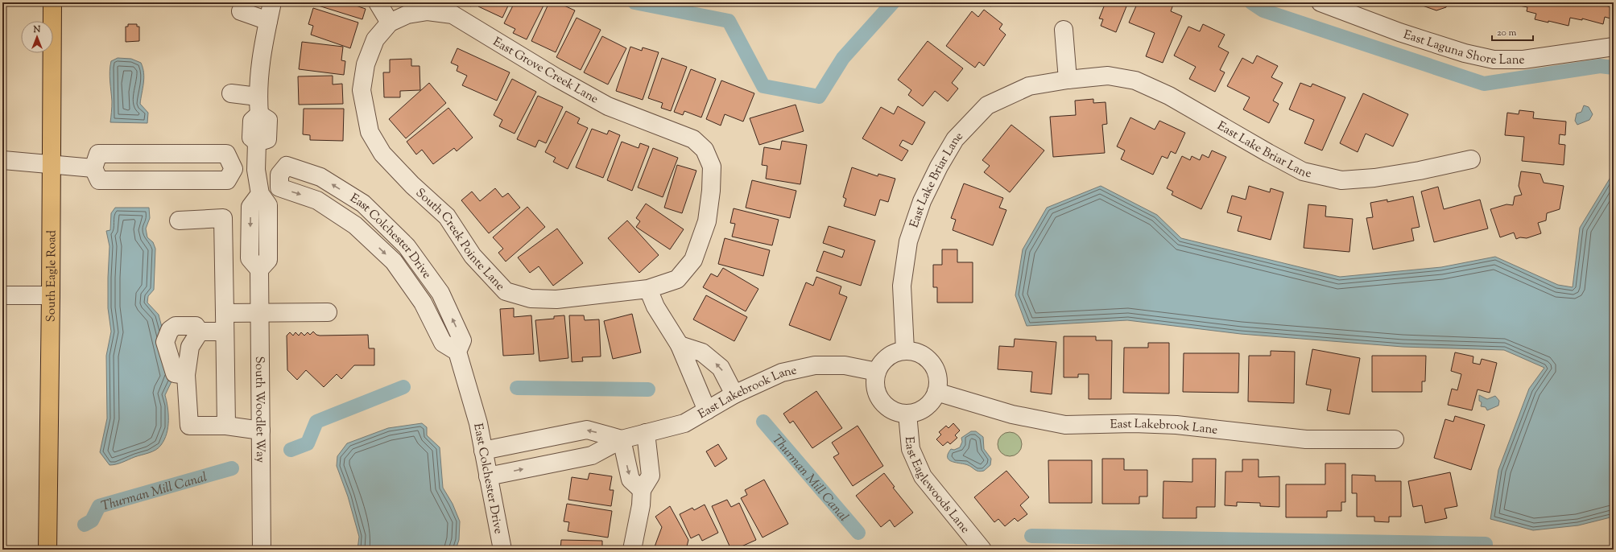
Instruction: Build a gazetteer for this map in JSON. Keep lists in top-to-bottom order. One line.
{"streets":{"highway":["South Eagle Road"],"street":["East Laguna Shore Lane","East Grove Creek Lane","East Lake Briar Lane","East Colchester Drive","South Creek Pointe Lane","East Lakebrook Lane","South Woodlet Way","East Eaglewoods Lane"]},"crossings":[["East Grove Creek Lane","South Creek Pointe Lane"],["East Lake Briar Lane","East Lakebrook Lane"],["East Lake Briar Lane","East Eaglewoods Lane"],["East Colchester Drive","East Lakebrook Lane"],["East Colchester Drive","South Woodlet Way"],["East Lakebrook Lane","East Eaglewoods Lane"]],"water":["Thurman Mill Canal"],"scale_bar":"20 m","north":"top"}
